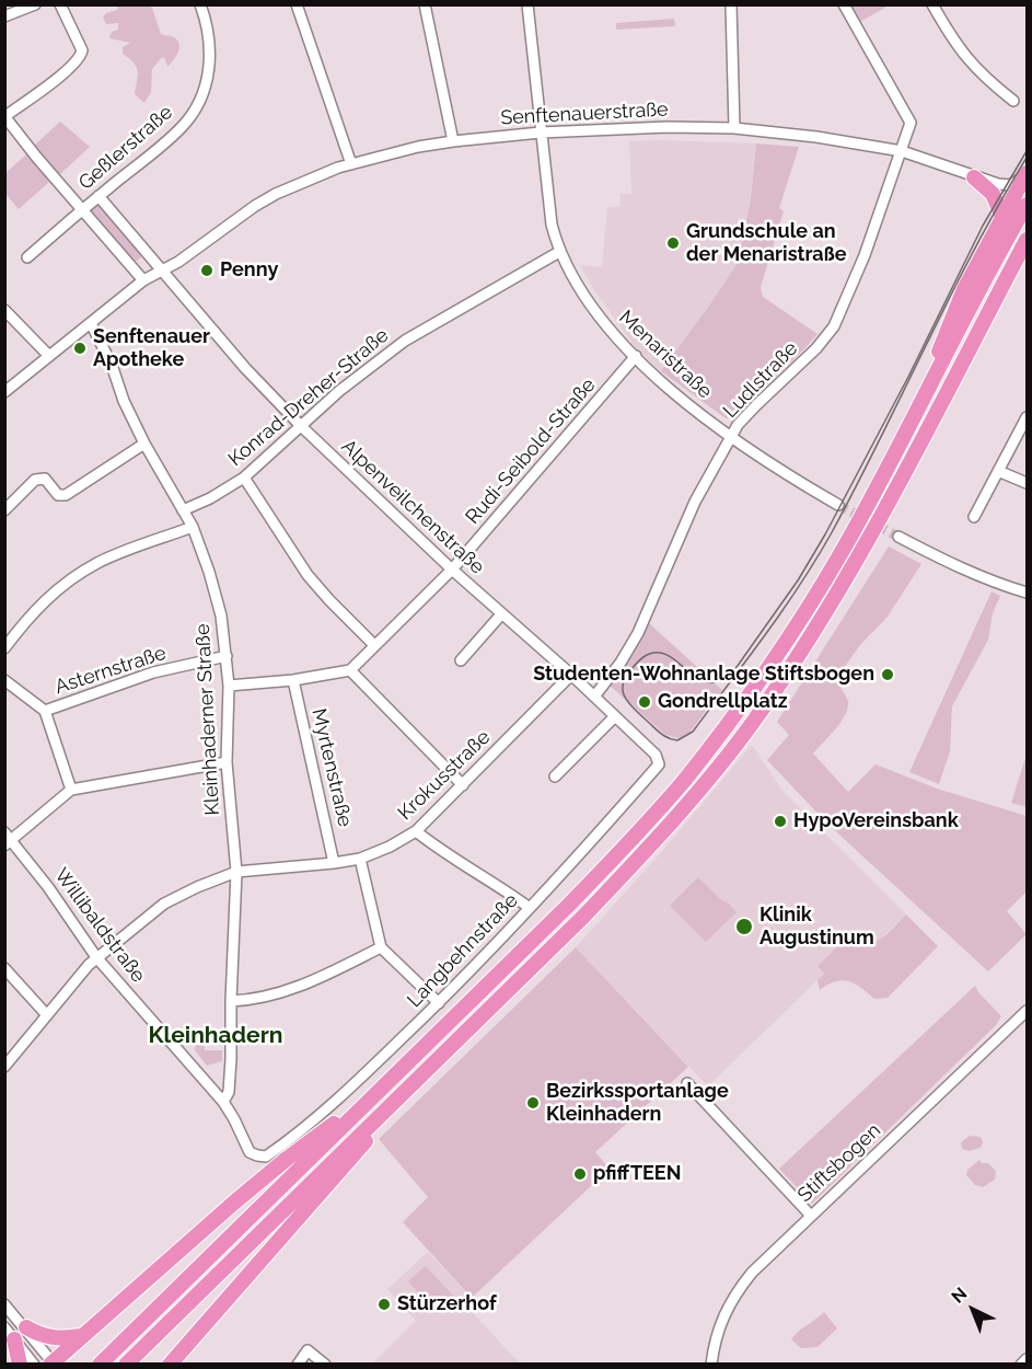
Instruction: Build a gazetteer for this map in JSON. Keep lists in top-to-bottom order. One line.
{"streets":{"street":["Senftenauerstraße","Geßlerstraße","Menaristraße","Ludlstraße","Konrad-Dreher-Straße","Rudi-Seibold-Straße","Alpenveilchenstraße","Asternstraße","Kleinhaderner Straße","Myrtenstraße","Krokusstraße","Willibaldstraße","Langbehnstraße","Stiftsbogen"]},"crossings":[["Senftenauerstraße","Menaristraße"],["Senftenauerstraße","Ludlstraße"],["Senftenauerstraße","Alpenveilchenstraße"],["Senftenauerstraße","Kleinhaderner Straße"],["Geßlerstraße","Alpenveilchenstraße"],["Menaristraße","Ludlstraße"],["Menaristraße","Konrad-Dreher-Straße"],["Menaristraße","Rudi-Seibold-Straße"],["Ludlstraße","Alpenveilchenstraße"],["Konrad-Dreher-Straße","Alpenveilchenstraße"],["Konrad-Dreher-Straße","Kleinhaderner Straße"],["Rudi-Seibold-Straße","Alpenveilchenstraße"],["Alpenveilchenstraße","Krokusstraße"],["Alpenveilchenstraße","Langbehnstraße"],["Asternstraße","Kleinhaderner Straße"],["Kleinhaderner Straße","Krokusstraße"],["Kleinhaderner Straße","Willibaldstraße"],["Myrtenstraße","Krokusstraße"],["Krokusstraße","Willibaldstraße"],["Willibaldstraße","Langbehnstraße"]],"districts":["Kleinhadern"],"places":["Grundschule an der Menaristraße","Penny","Senftenauer Apotheke","Studenten-Wohnanlage Stiftsbogen","Gondrellplatz","HypoVereinsbank","Klinik Augustinum","Bezirkssportanlage Kleinhadern","pfiffTEEN","Stürzerhof"],"north":"top left"}
